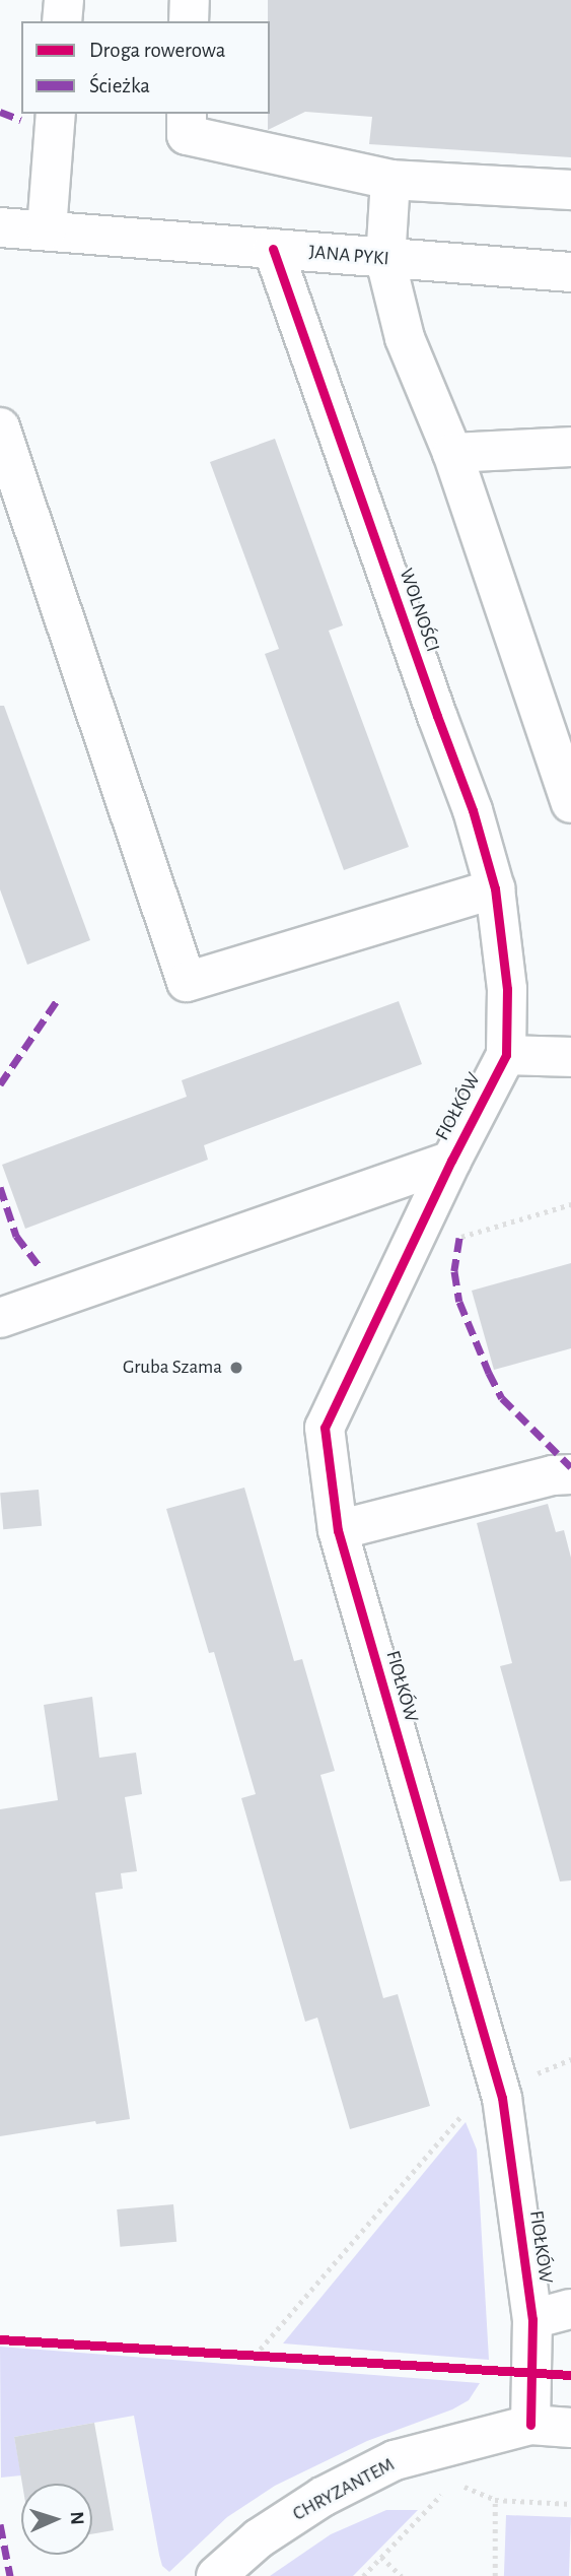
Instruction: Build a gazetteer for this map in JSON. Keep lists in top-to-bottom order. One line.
{"streets":{"street":["JANA PYKI","WOLNOŚCI","FIOŁKÓW","CHRYZANTEM"]},"crossings":[["JANA PYKI","WOLNOŚCI"],["WOLNOŚCI","FIOŁKÓW"],["FIOŁKÓW","CHRYZANTEM"]],"places":["Gruba Szama"],"legend":["Droga rowerowa","Ścieżka"],"north":"right"}
